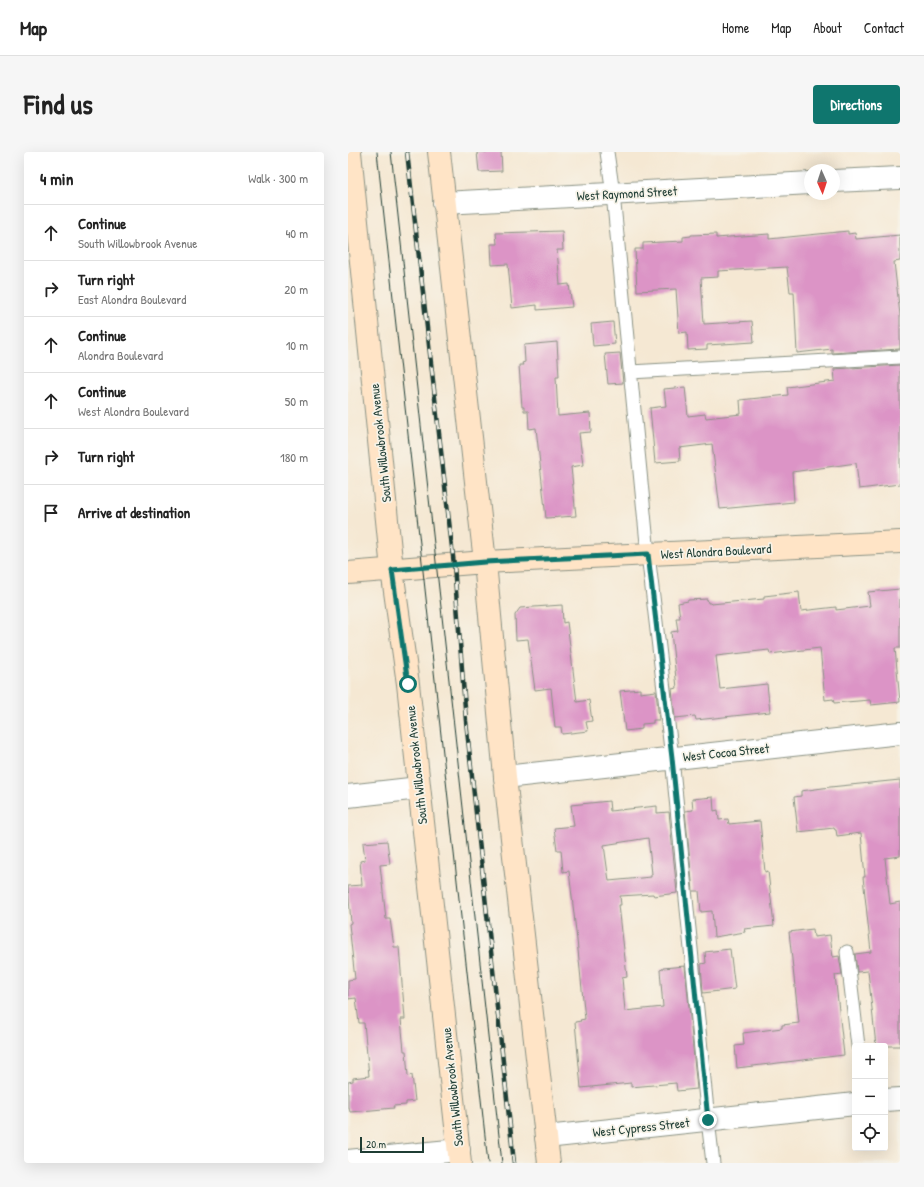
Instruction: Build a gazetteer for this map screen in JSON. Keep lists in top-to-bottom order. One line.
{"streets":{"street":["West Raymond Street","South Willowbrook Avenue","West Alondra Boulevard","West Cocoa Street","West Cypress Street"]},"crossings":[["South Willowbrook Avenue","West Alondra Boulevard"]],"scale_bar":"20 m","north":"bottom","page":{"header":"Map","nav":["Home","Map","About","Contact"],"title":"Find us","buttons":"Directions","heading":["4 min","Walk · 300 m"],"list":[["Continue","South Willowbrook Avenue","40 m"],["Turn right","East Alondra Boulevard","20 m"],["Continue","Alondra Boulevard","10 m"],["Continue","West Alondra Boulevard","50 m"],["Turn right","180 m"],"Arrive at destination"],"map_buttons":["+","−"],"scale":"20 m"}}
